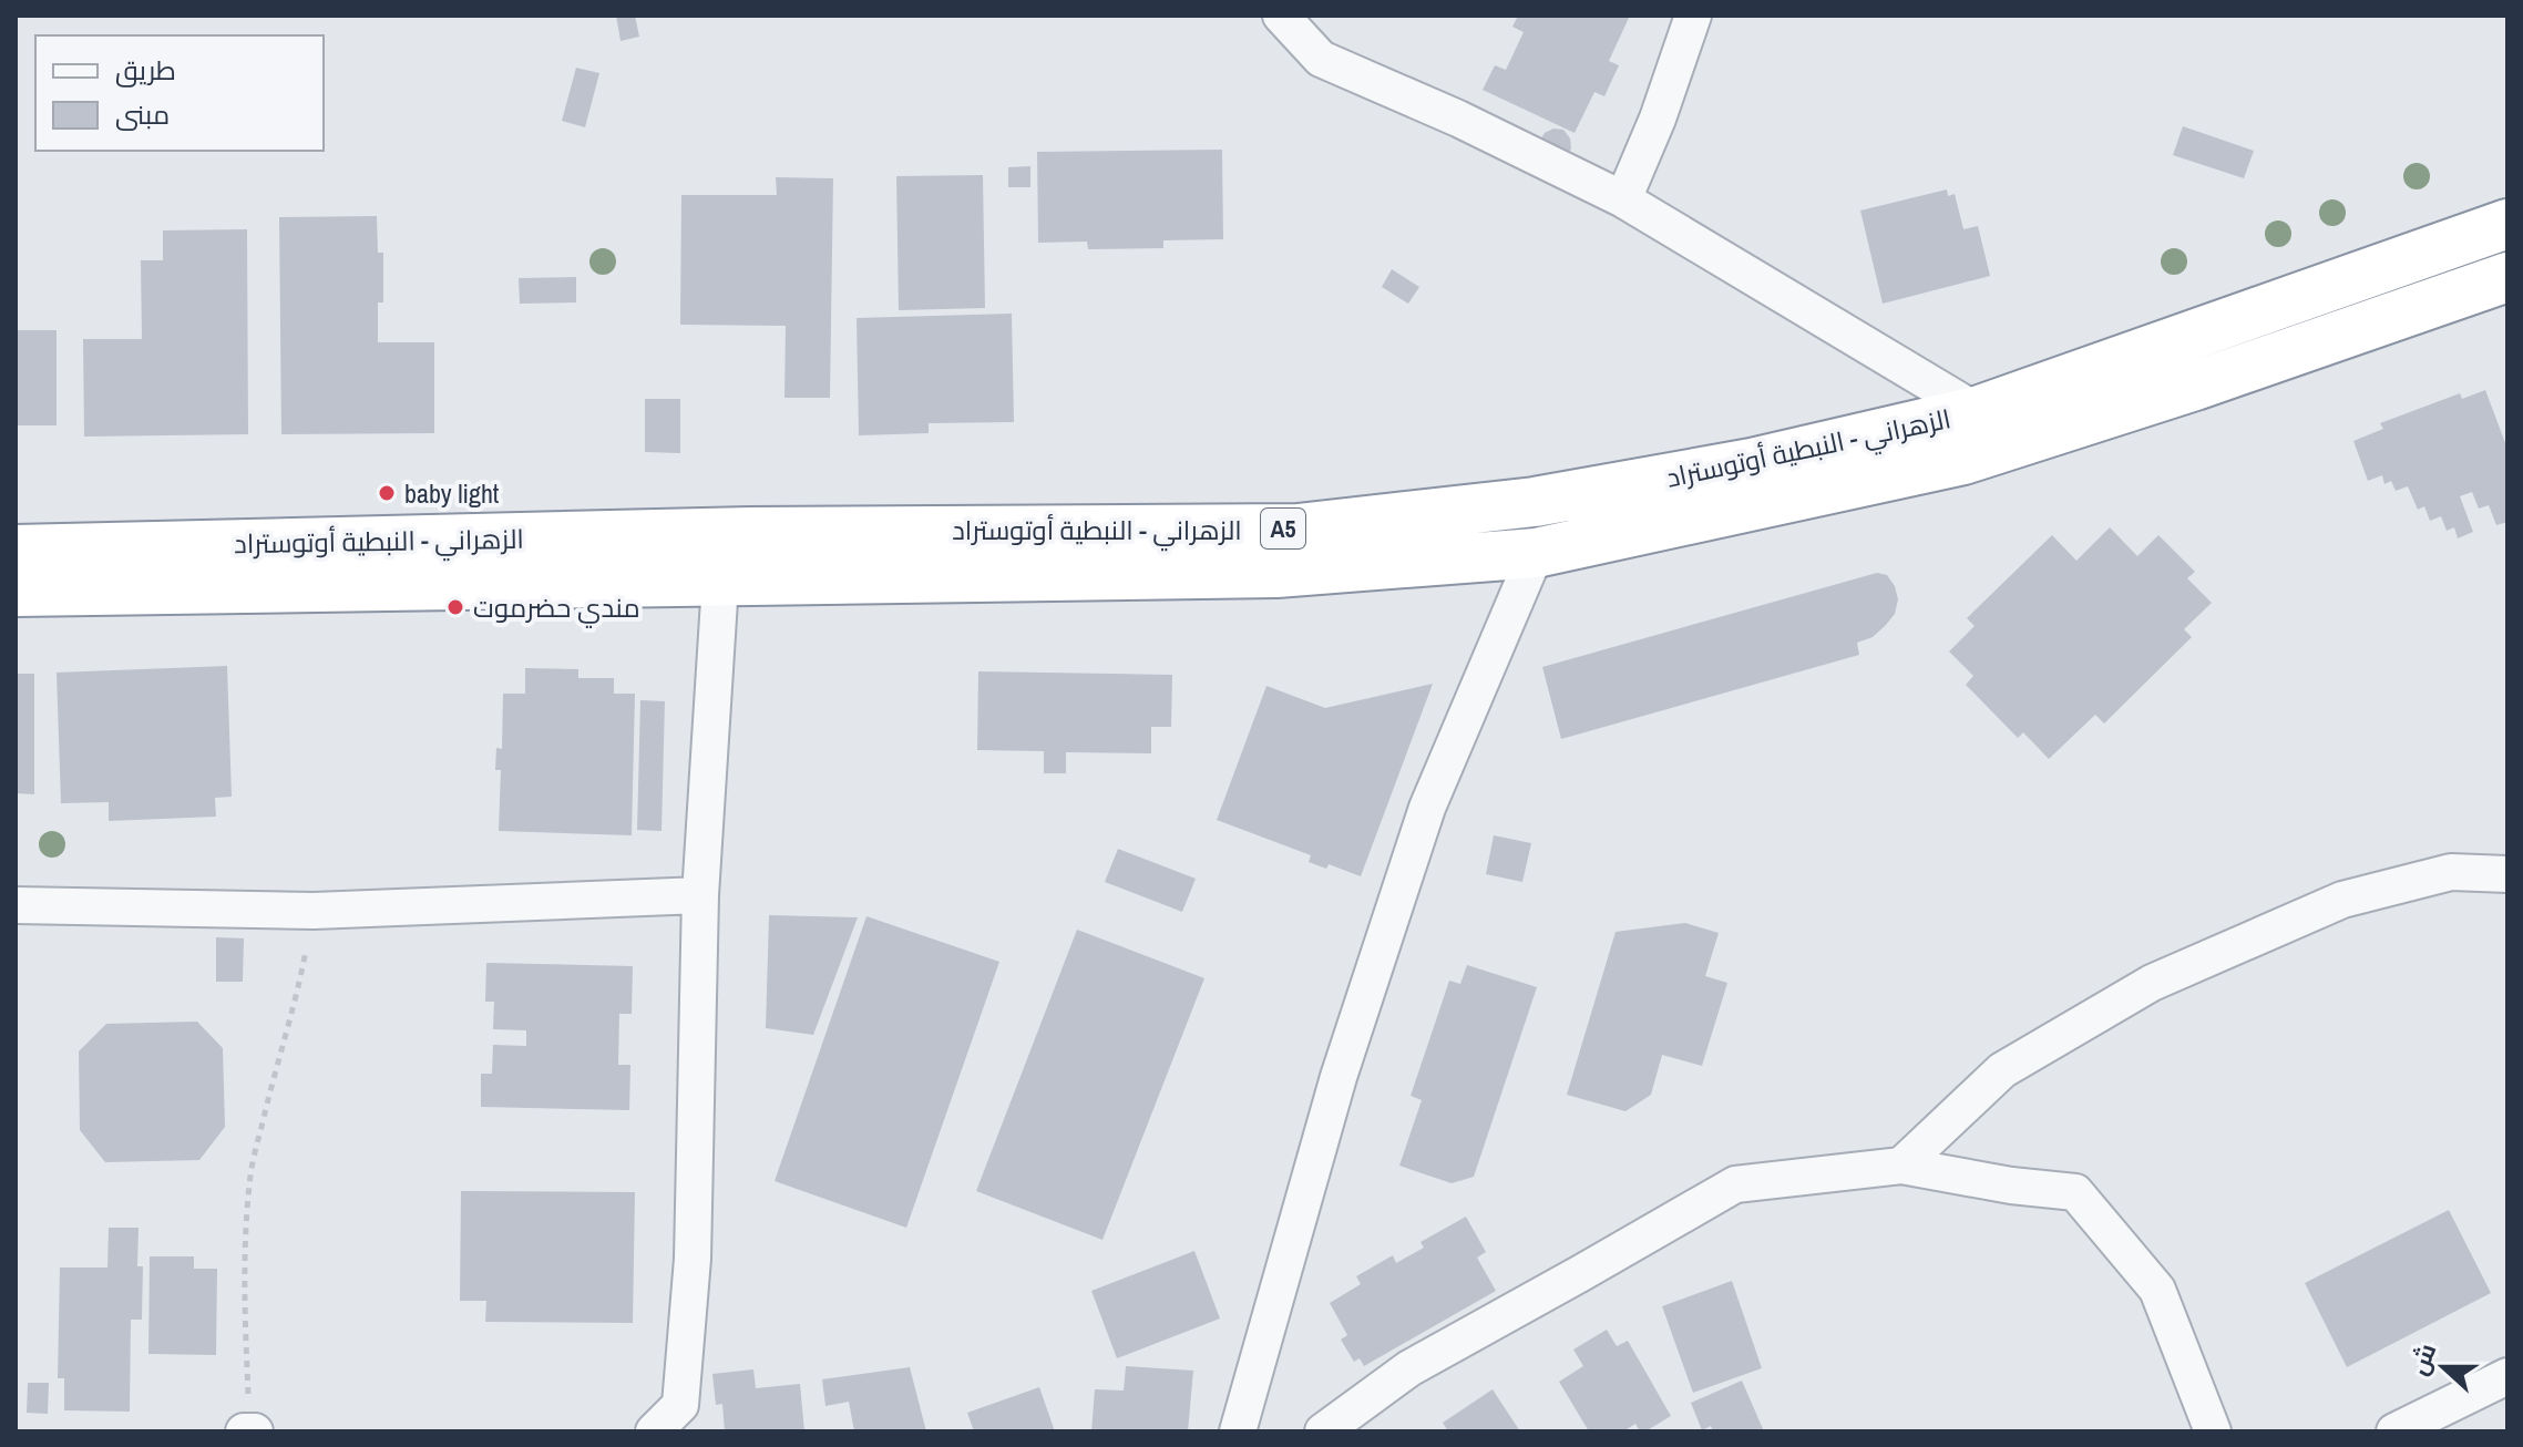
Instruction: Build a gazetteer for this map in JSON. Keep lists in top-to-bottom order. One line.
{"streets":{"highway":["الزهراني - النبطية أوتوستراد","A5"]},"places":["baby light","مندي حضرموت"],"legend":["طريق","مبنى"],"north":"left"}
